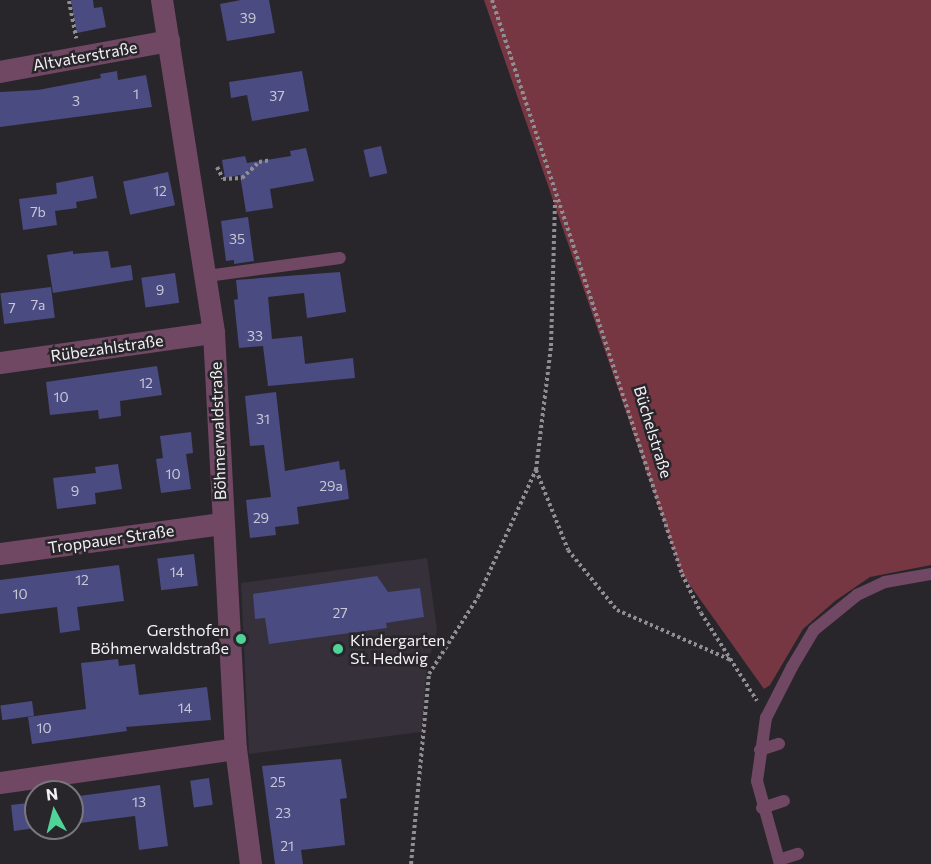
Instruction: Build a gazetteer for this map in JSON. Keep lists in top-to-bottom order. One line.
{"streets":{"street":["Altvaterstraße","Rübezahlstraße","Böhmerwaldstraße","Troppauer Straße"],"path":["Büchelstraße"]},"crossings":[["Altvaterstraße","Böhmerwaldstraße"],["Rübezahlstraße","Böhmerwaldstraße"],["Böhmerwaldstraße","Troppauer Straße"]],"places":["Gersthofen Böhmerwaldstraße","Kindergarten St. Hedwig"],"house_numbers":["39","1","37","3","12","7b","35","9","7a","7","33","12","10","31","10","29a","9","29","14","12","10","27","14","10","25","13","23","21"],"north":"top"}
